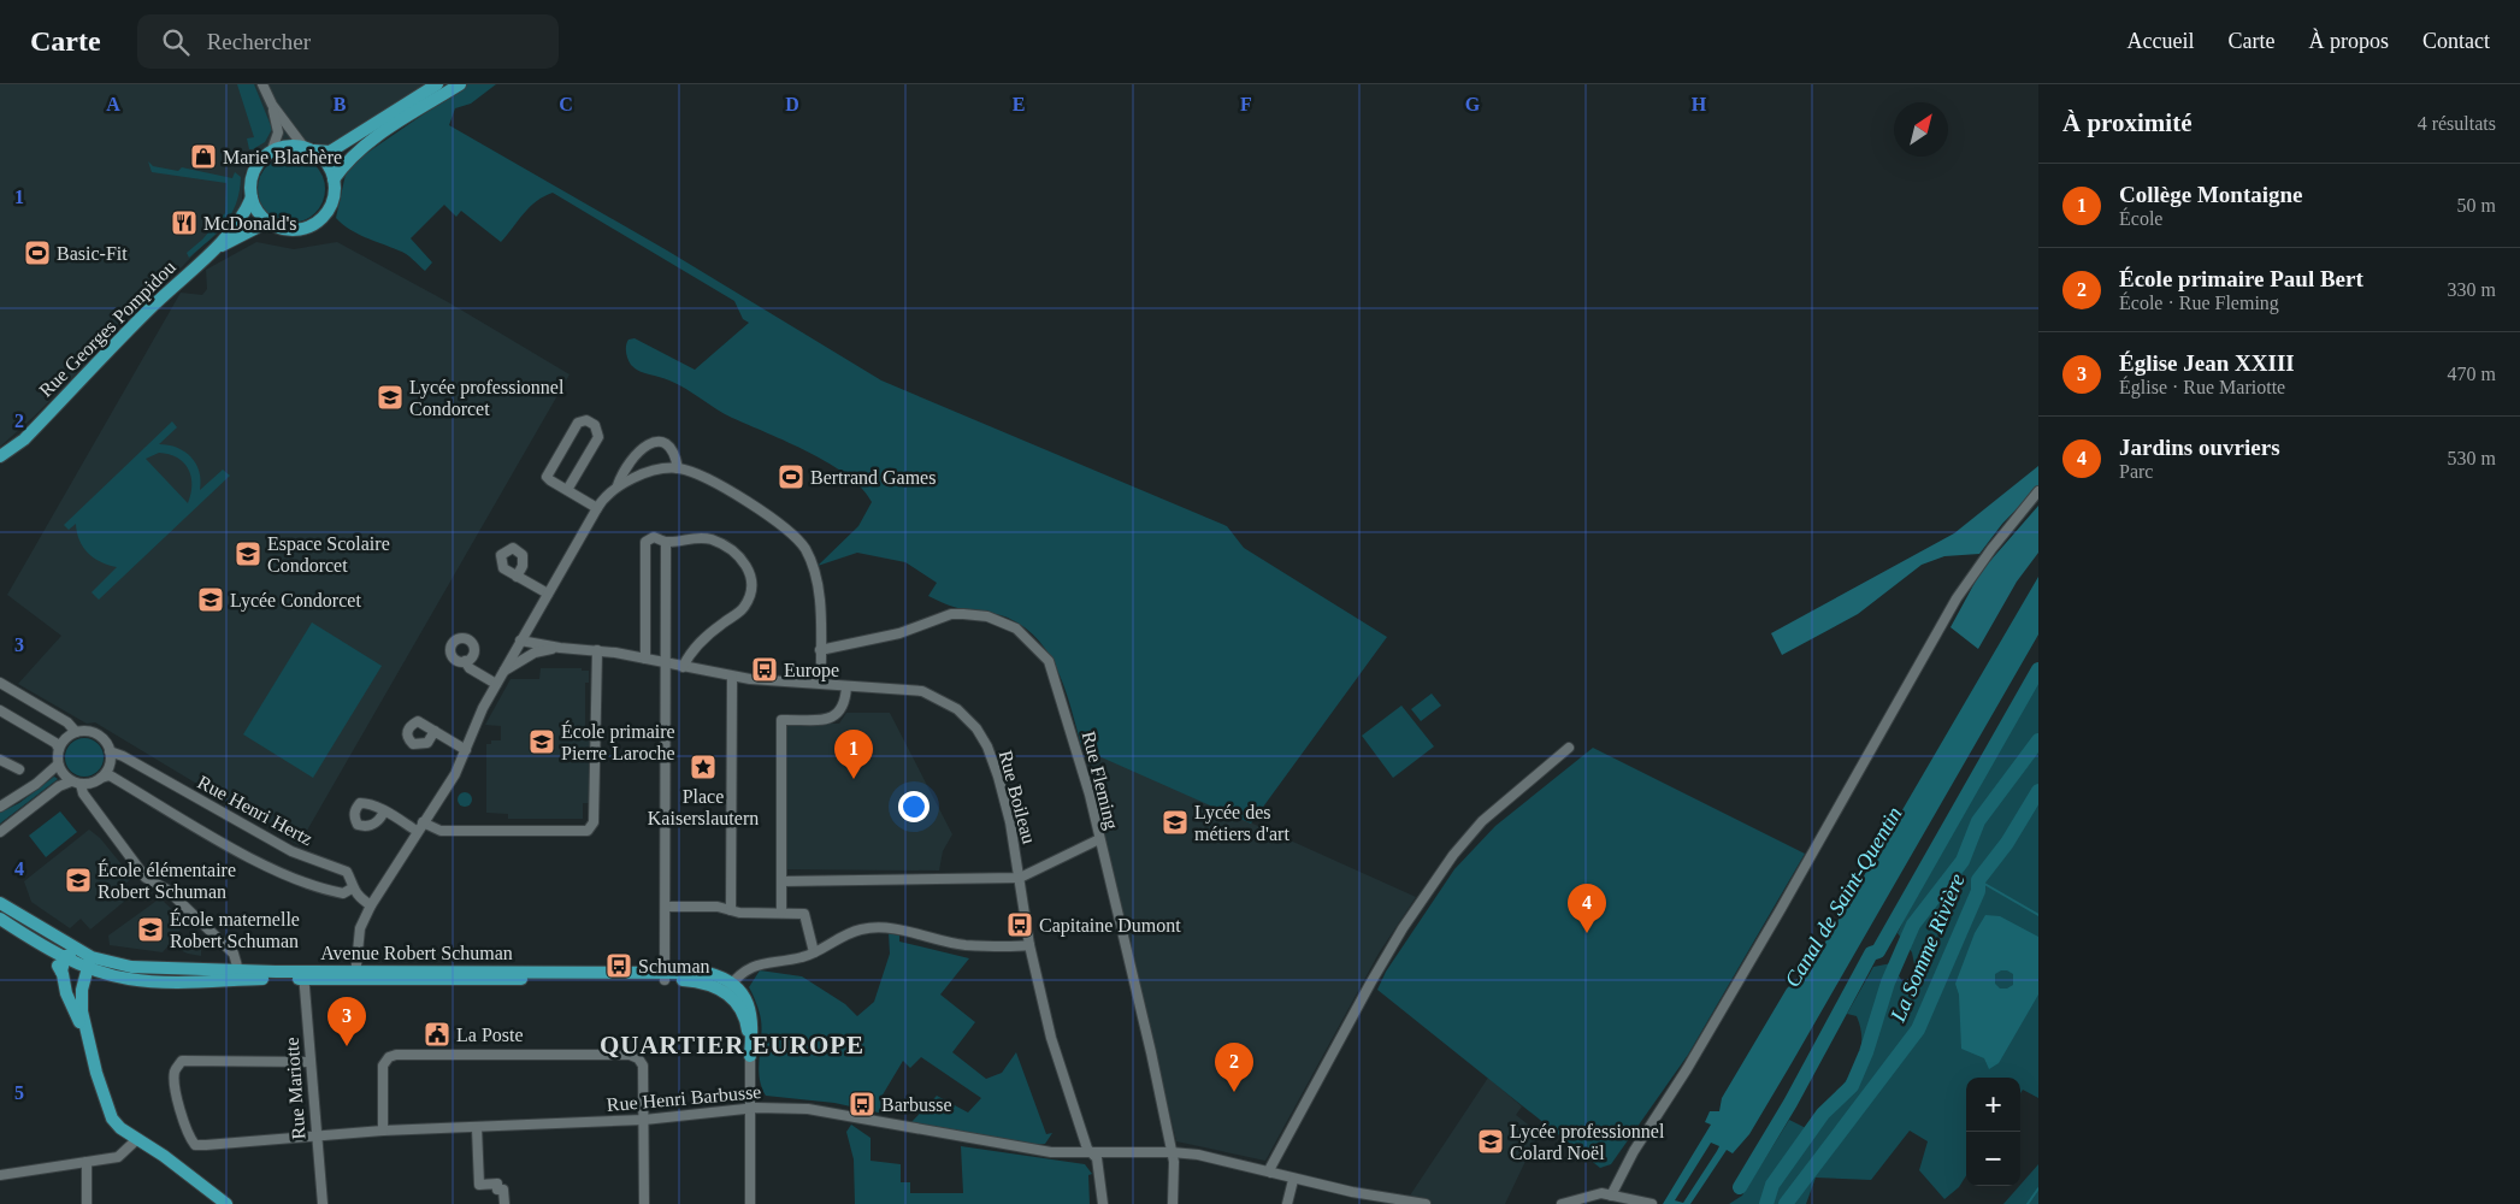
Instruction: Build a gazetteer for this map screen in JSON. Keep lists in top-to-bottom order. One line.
{"streets":{"main road":["Rue Georges Pompidou","Avenue Robert Schuman"],"street":["Rue Fleming","Rue Boileau","Rue Henri Hertz","Rue Mariotte","Rue Henri Barbusse"]},"crossings":[["Rue Fleming","Rue Henri Barbusse"],["Rue Boileau","Rue Henri Barbusse"],["Avenue Robert Schuman","Rue Mariotte"],["Rue Mariotte","Rue Henri Barbusse"]],"districts":["QUARTIER EUROPE"],"water":["Canal de Saint-Quentin","La Somme Rivière"],"places":{"shop":["Marie Blachère"],"restaurant":["McDonald's"],"sports":["Basic-Fit","Bertrand Games"],"school or university":["Lycée professionnel Condorcet","Espace Scolaire Condorcet","Lycée Condorcet","École primaire Pierre Laroche","Lycée des métiers d'art","École élémentaire Robert Schuman","École maternelle Robert Schuman","Lycée professionnel Colard Noël"],"bus stop":["Europe","Capitaine Dumont","Schuman","Barbusse"],"place":["Place Kaiserslautern"],"public building":["La Poste"]},"north":"top right","page":{"header":"Carte","search":"Rechercher","nav":["Accueil","Carte","À propos","Contact"],"heading":["À proximité","4 résultats"],"list":[{"mark":"1","name":"Collège Montaigne","note":"École","value":"50 m"},{"mark":"2","name":"École primaire Paul Bert","note":"École · Rue Fleming","value":"330 m"},{"mark":"3","name":"Église Jean XXIII","note":"Église · Rue Mariotte","value":"470 m"},{"mark":"4","name":"Jardins ouvriers","note":"Parc","value":"530 m"}],"pins":["1","4","3","2"],"map_buttons":["+","−"]},"grid":{"columns":["A","B","C","D","E","F","G","H"],"rows":["1","2","3","4","5"]}}
